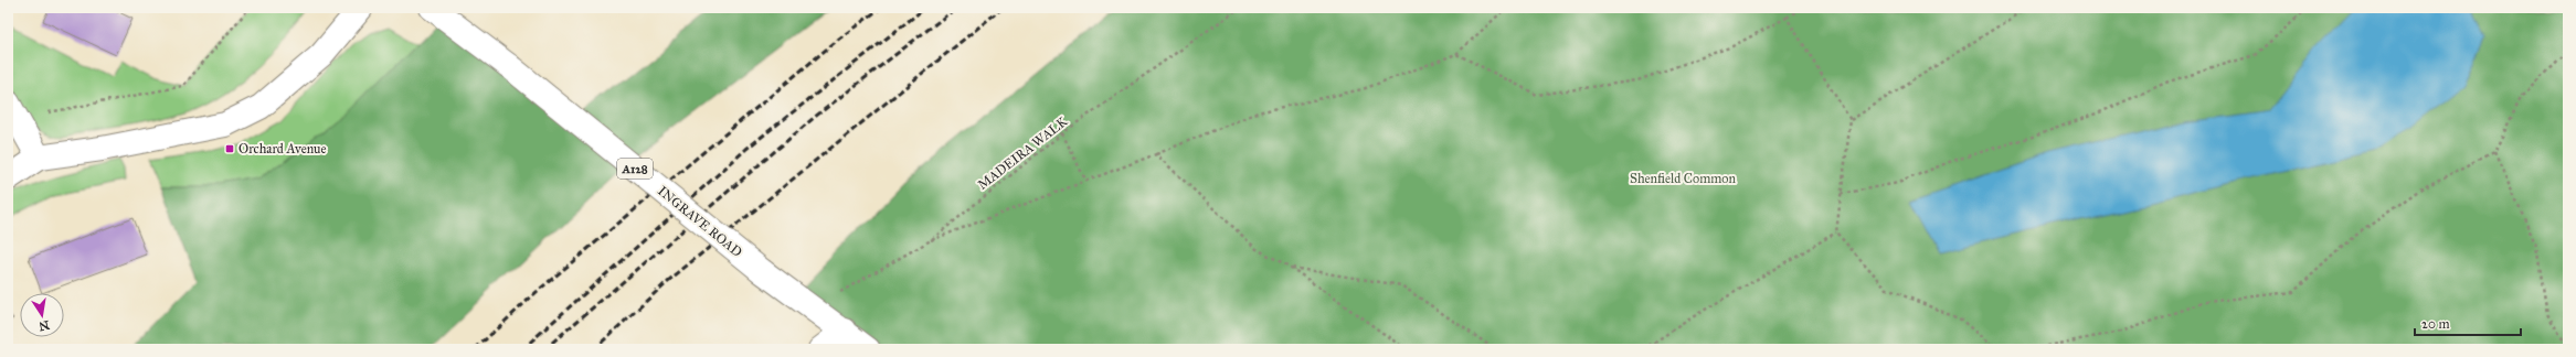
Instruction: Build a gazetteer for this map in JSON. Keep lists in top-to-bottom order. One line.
{"streets":{"main road":["A128","INGRAVE ROAD"],"path":["MADEIRA WALK"]},"crossings":[["MADEIRA WALK","INGRAVE ROAD"]],"parks":["Shenfield Common"],"places":{"transit":["Orchard Avenue"]},"scale_bar":"20 m","north":"bottom"}
